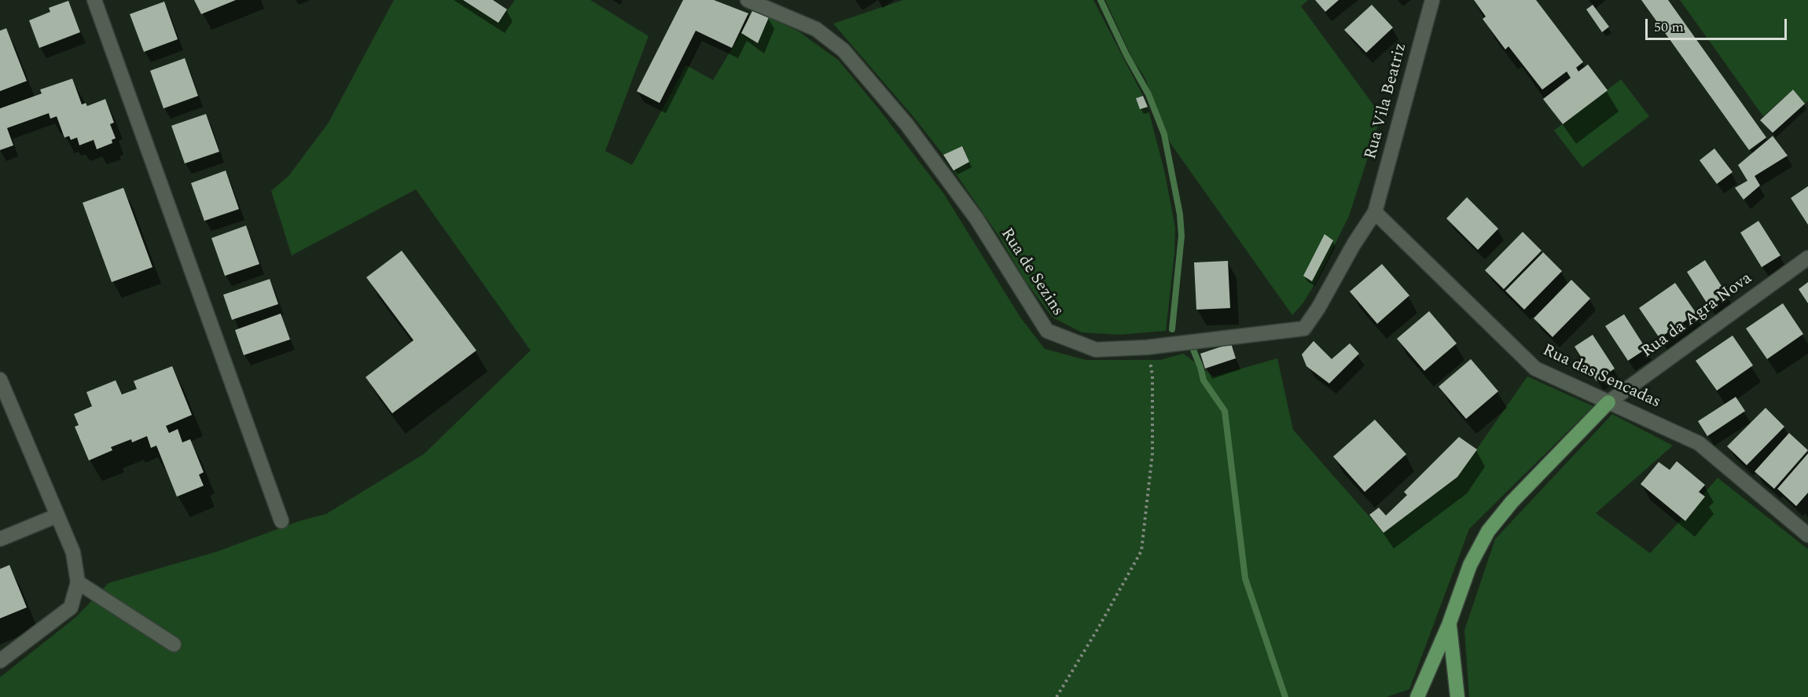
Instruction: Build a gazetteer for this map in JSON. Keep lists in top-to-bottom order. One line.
{"streets":{"street":["Rua Vila Beatriz","Rua de Sezins","Rua da Agra Nova","Rua das Sencadas"]},"crossings":[["Rua Vila Beatriz","Rua de Sezins"],["Rua Vila Beatriz","Rua das Sencadas"],["Rua de Sezins","Rua das Sencadas"],["Rua da Agra Nova","Rua das Sencadas"]],"scale_bar":"50 m"}
